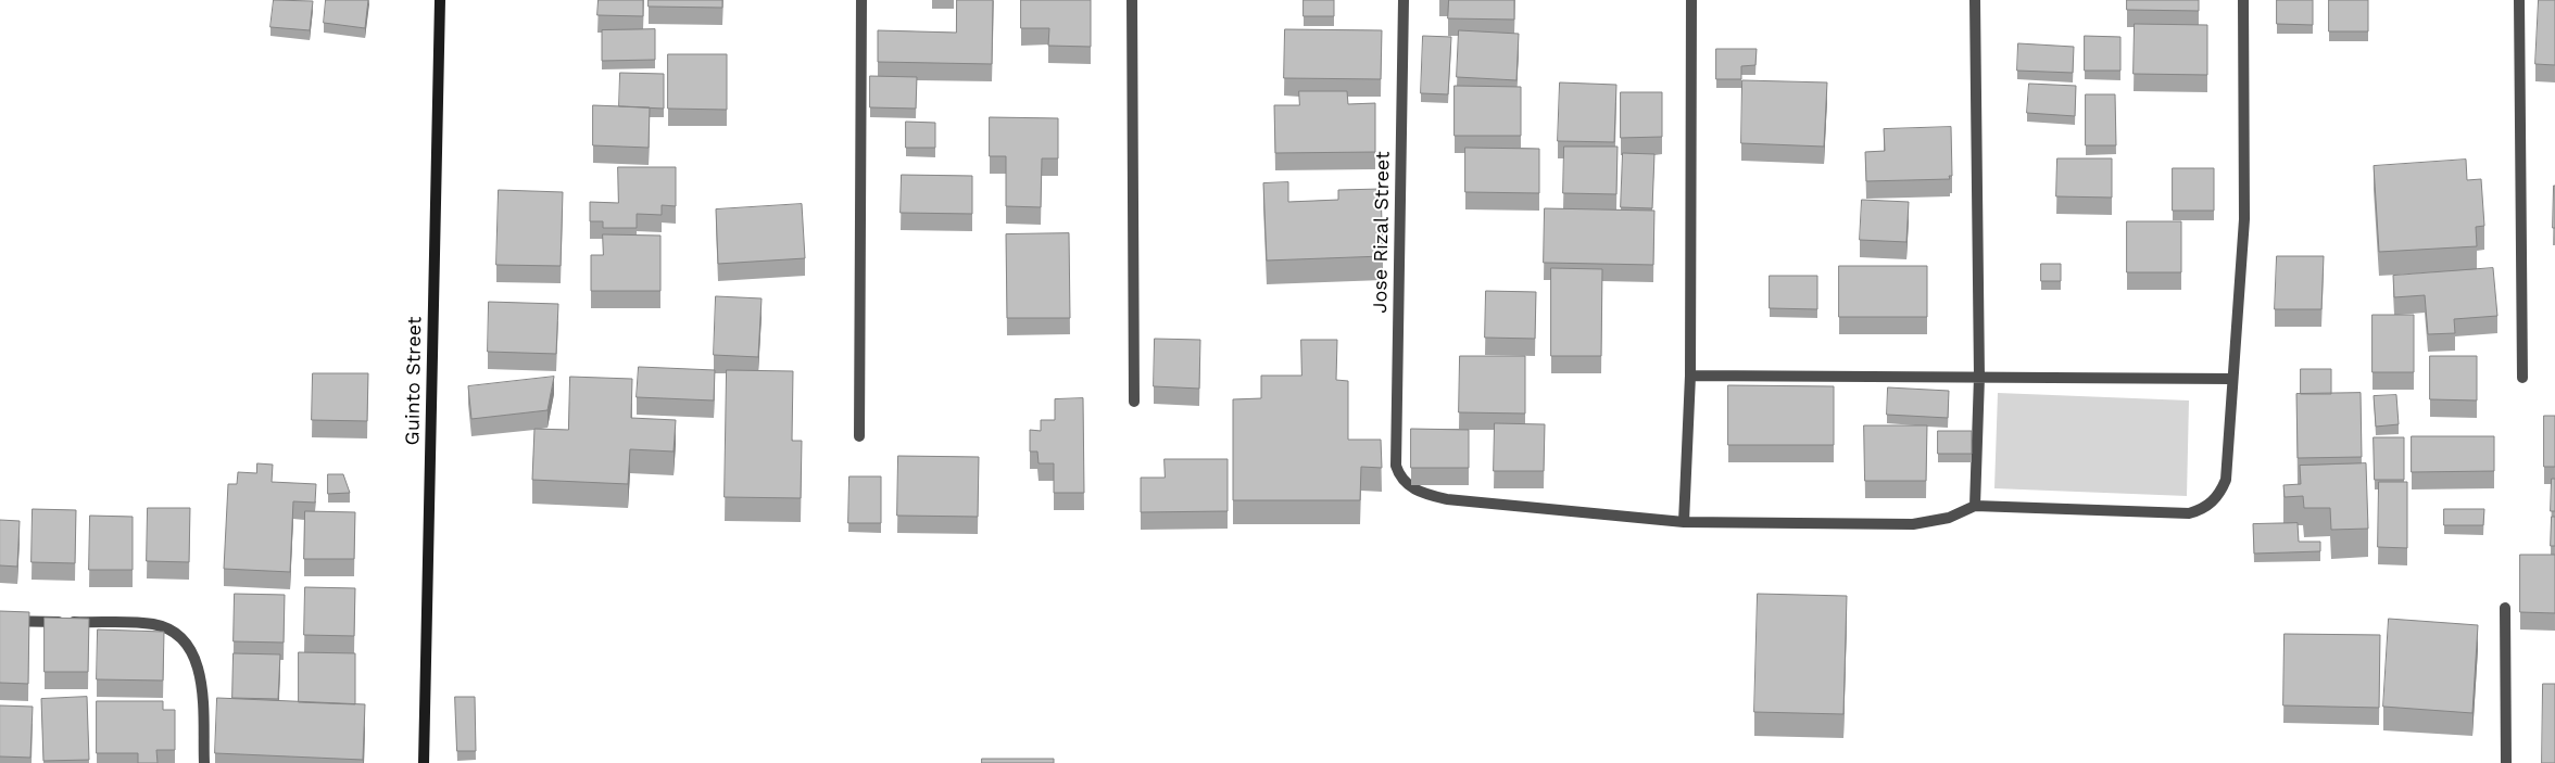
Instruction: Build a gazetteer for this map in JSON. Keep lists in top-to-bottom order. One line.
{"streets":{"street":["Jose Rizal Street","Guinto Street"]}}
